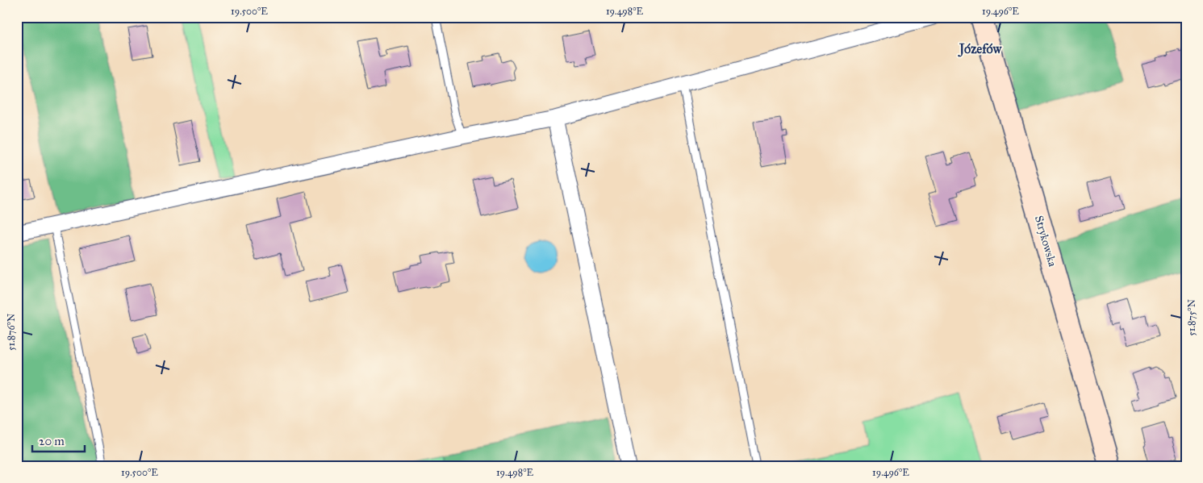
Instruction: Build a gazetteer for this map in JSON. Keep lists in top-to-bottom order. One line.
{"streets":{"street":["Strykowska"]},"districts":["Józefów"],"scale_bar":"20 m","coordinates":["19.500°E","19.498°E","19.496°E","51.875°N","51.876°N"]}
